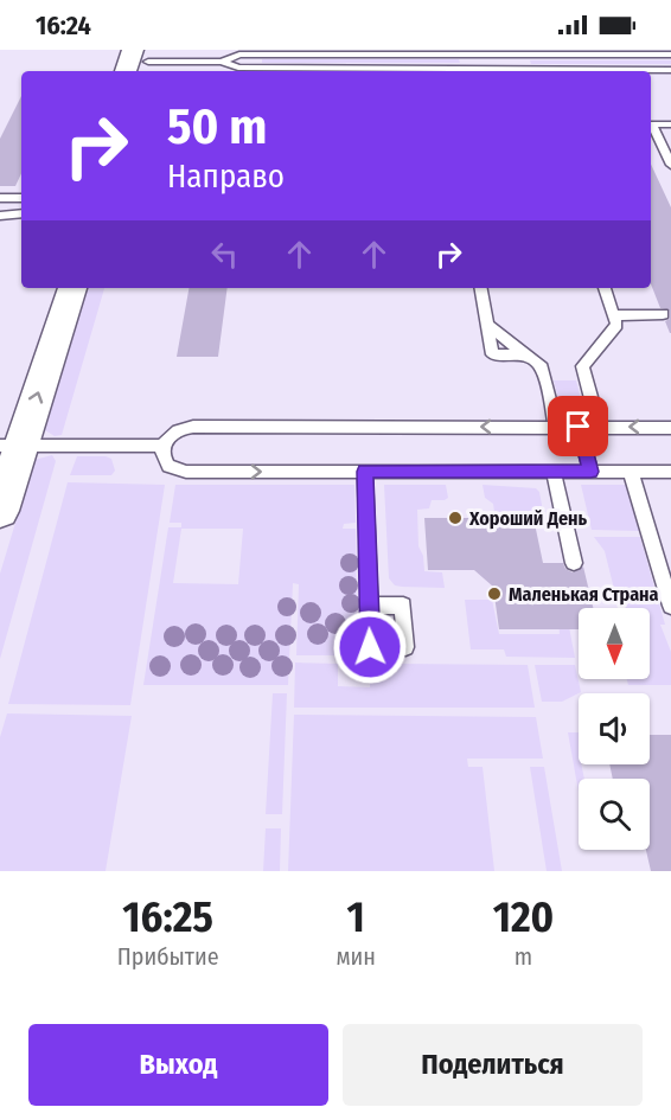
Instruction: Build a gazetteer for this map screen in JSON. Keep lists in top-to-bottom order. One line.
{"places":["Хороший День","Маленькая Страна"],"north":"bottom","page":{"status":"16:24","turn":["50 m","Направо"],"eta":["16:25","Прибытие","1","мин","120","m"],"buttons":["Выход","Поделиться"]}}
